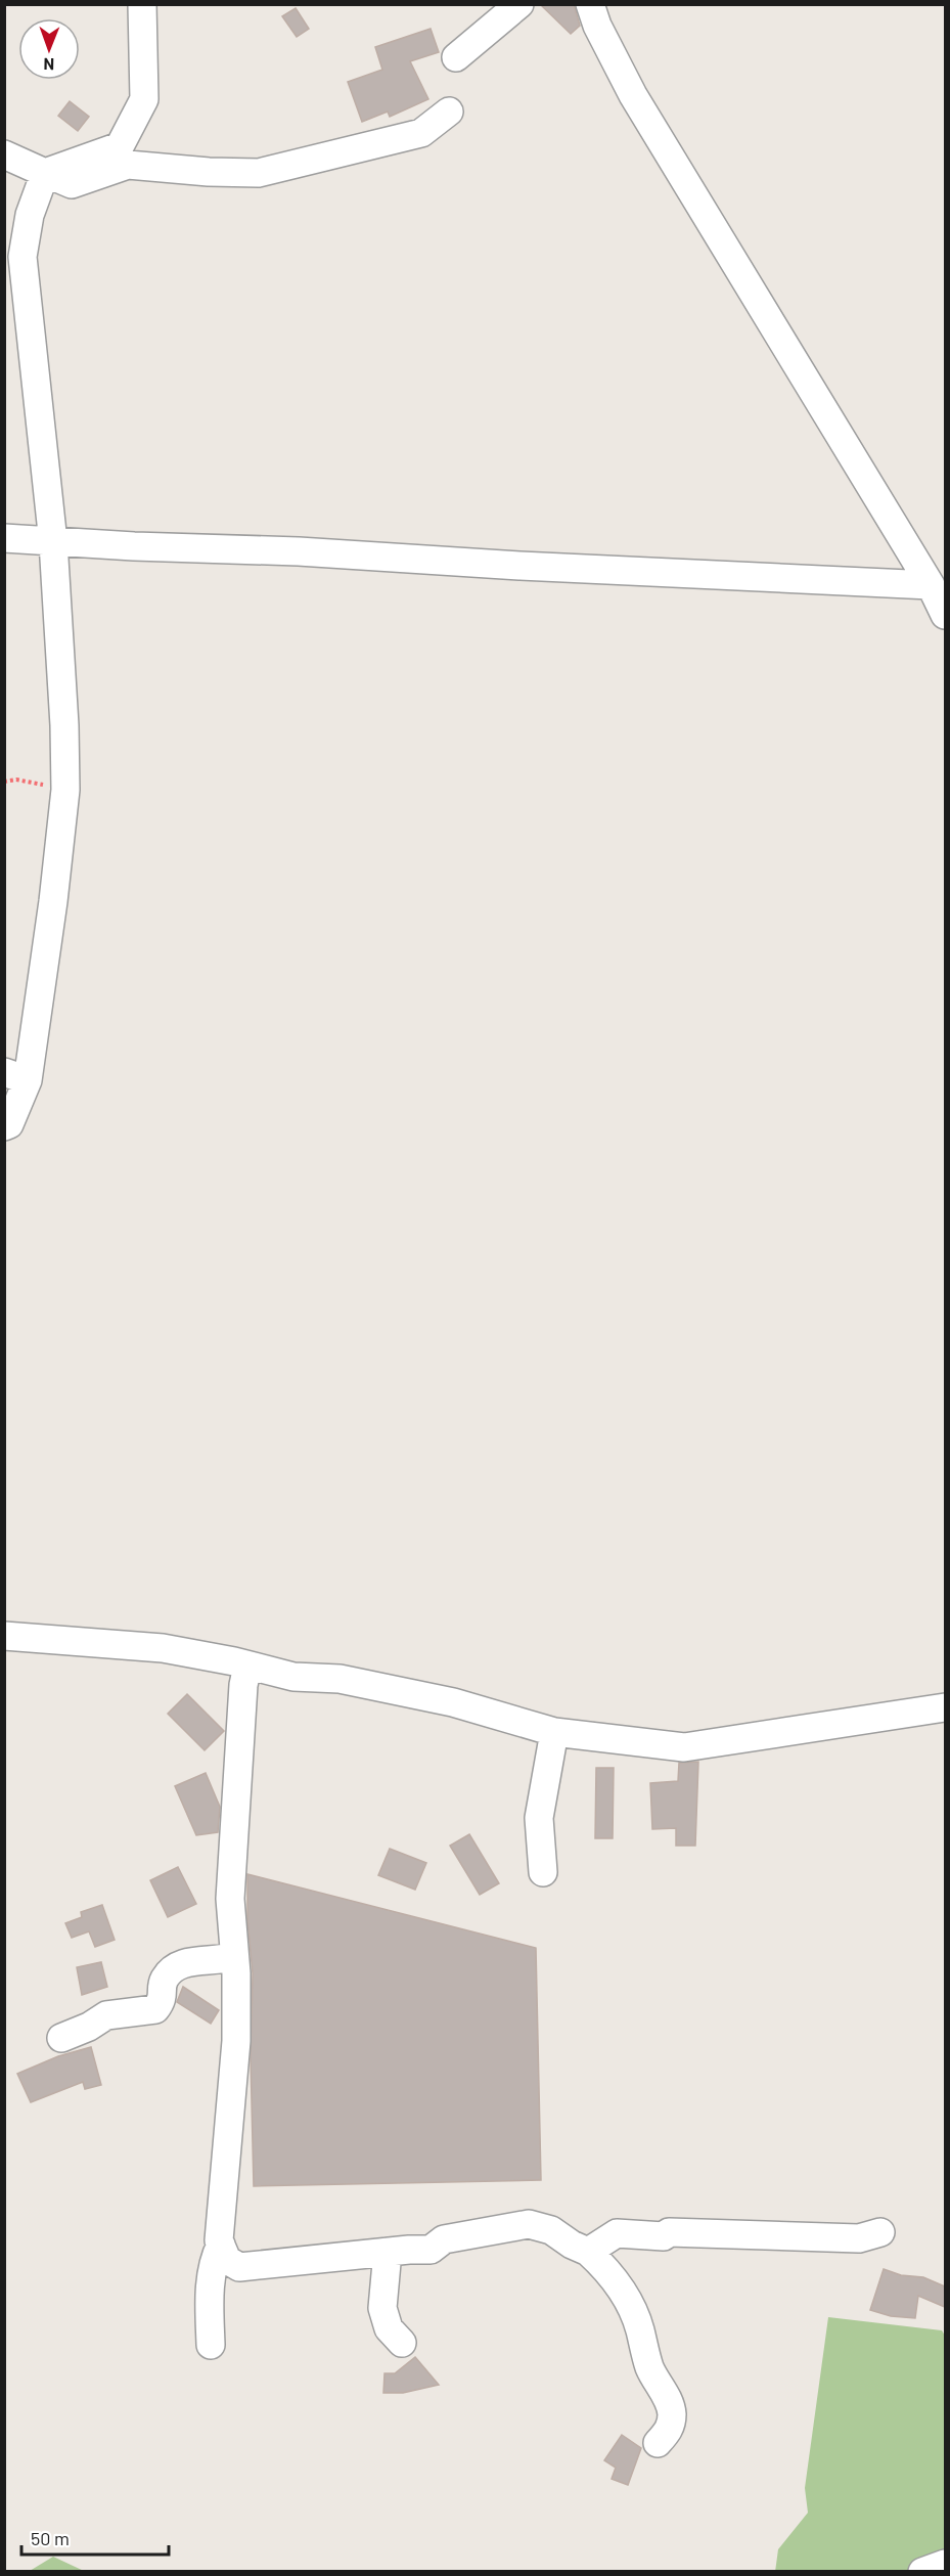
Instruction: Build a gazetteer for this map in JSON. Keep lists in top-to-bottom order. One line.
{"scale_bar":"50 m","north":"bottom"}
